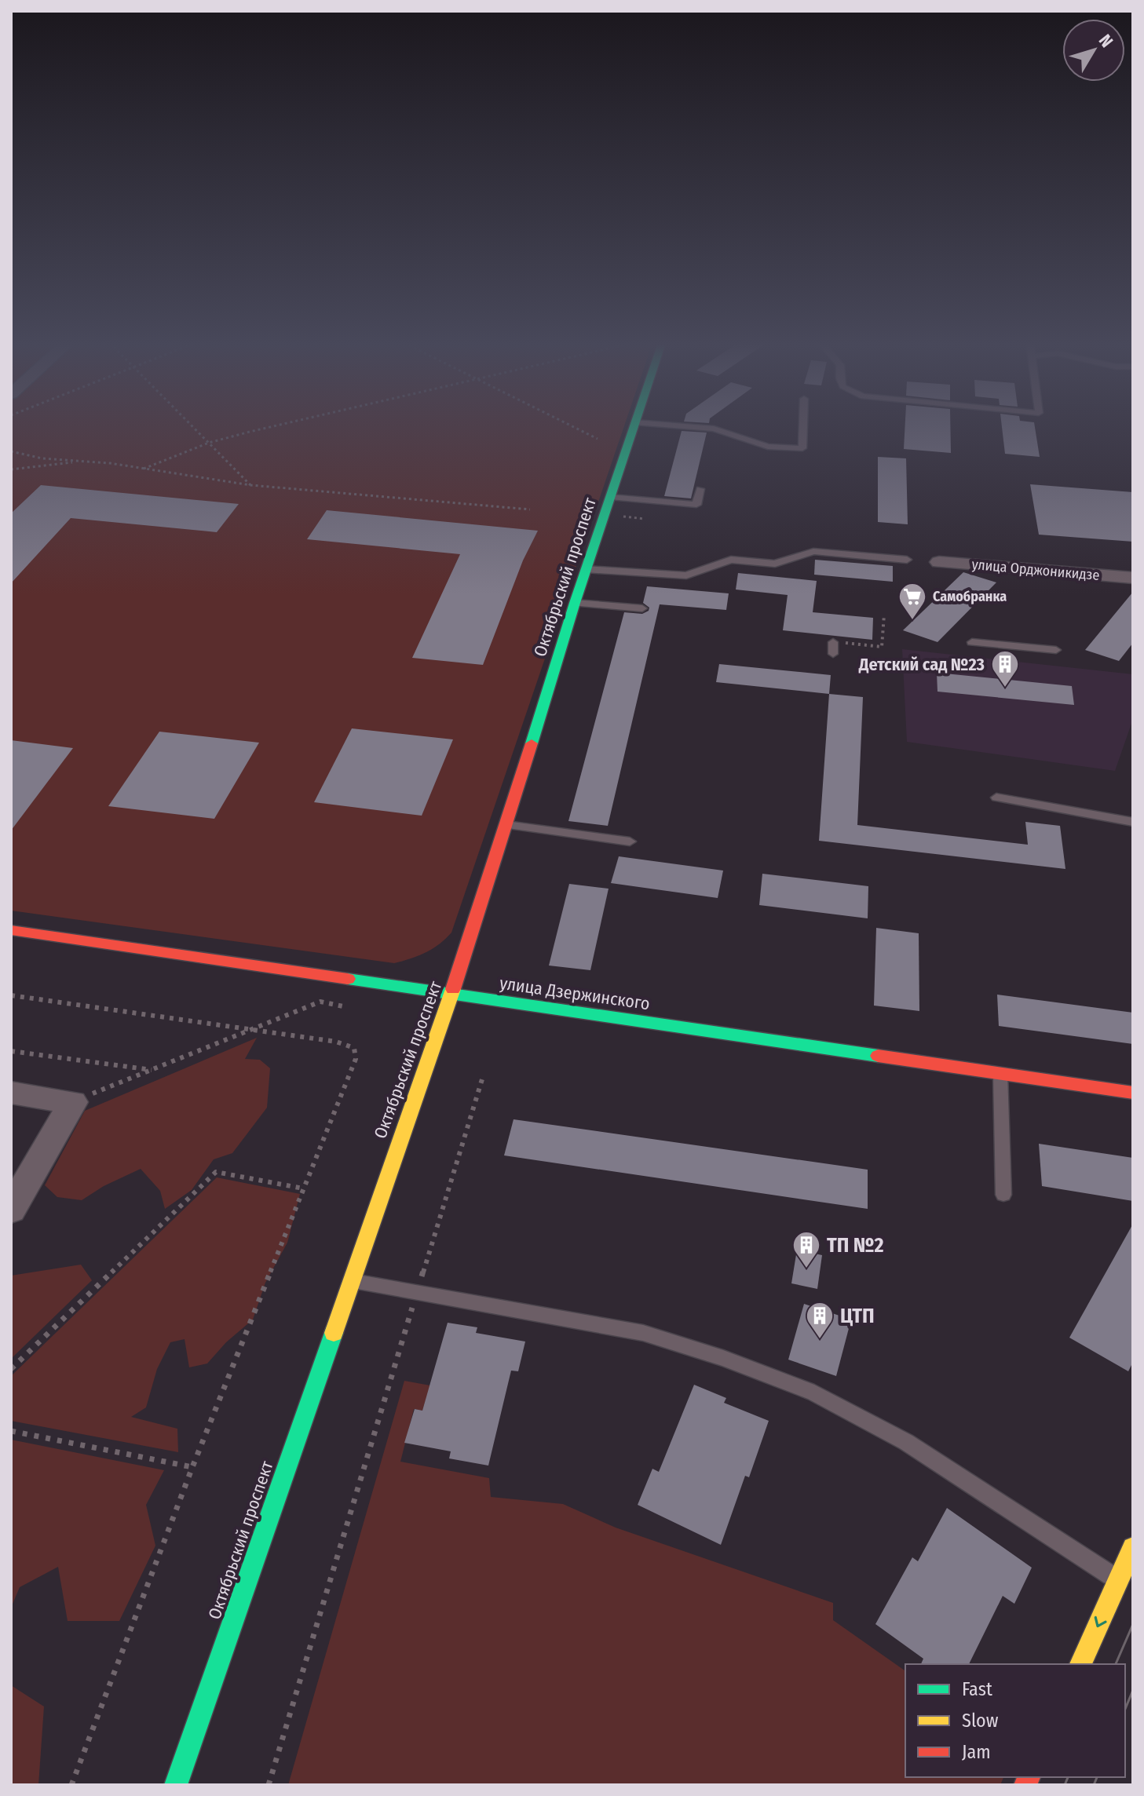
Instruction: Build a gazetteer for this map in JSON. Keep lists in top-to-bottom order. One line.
{"streets":{"street":["улица Орджоникидзе","Октябрьский проспект","улица Дзержинского"]},"crossings":[["Октябрьский проспект","улица Дзержинского"]],"places":{"supermarket":["Самобранка"],"building":["Детский сад №23","ТП №2","ЦТП"]},"legend":["Fast","Slow","Jam"],"north":"top right"}
